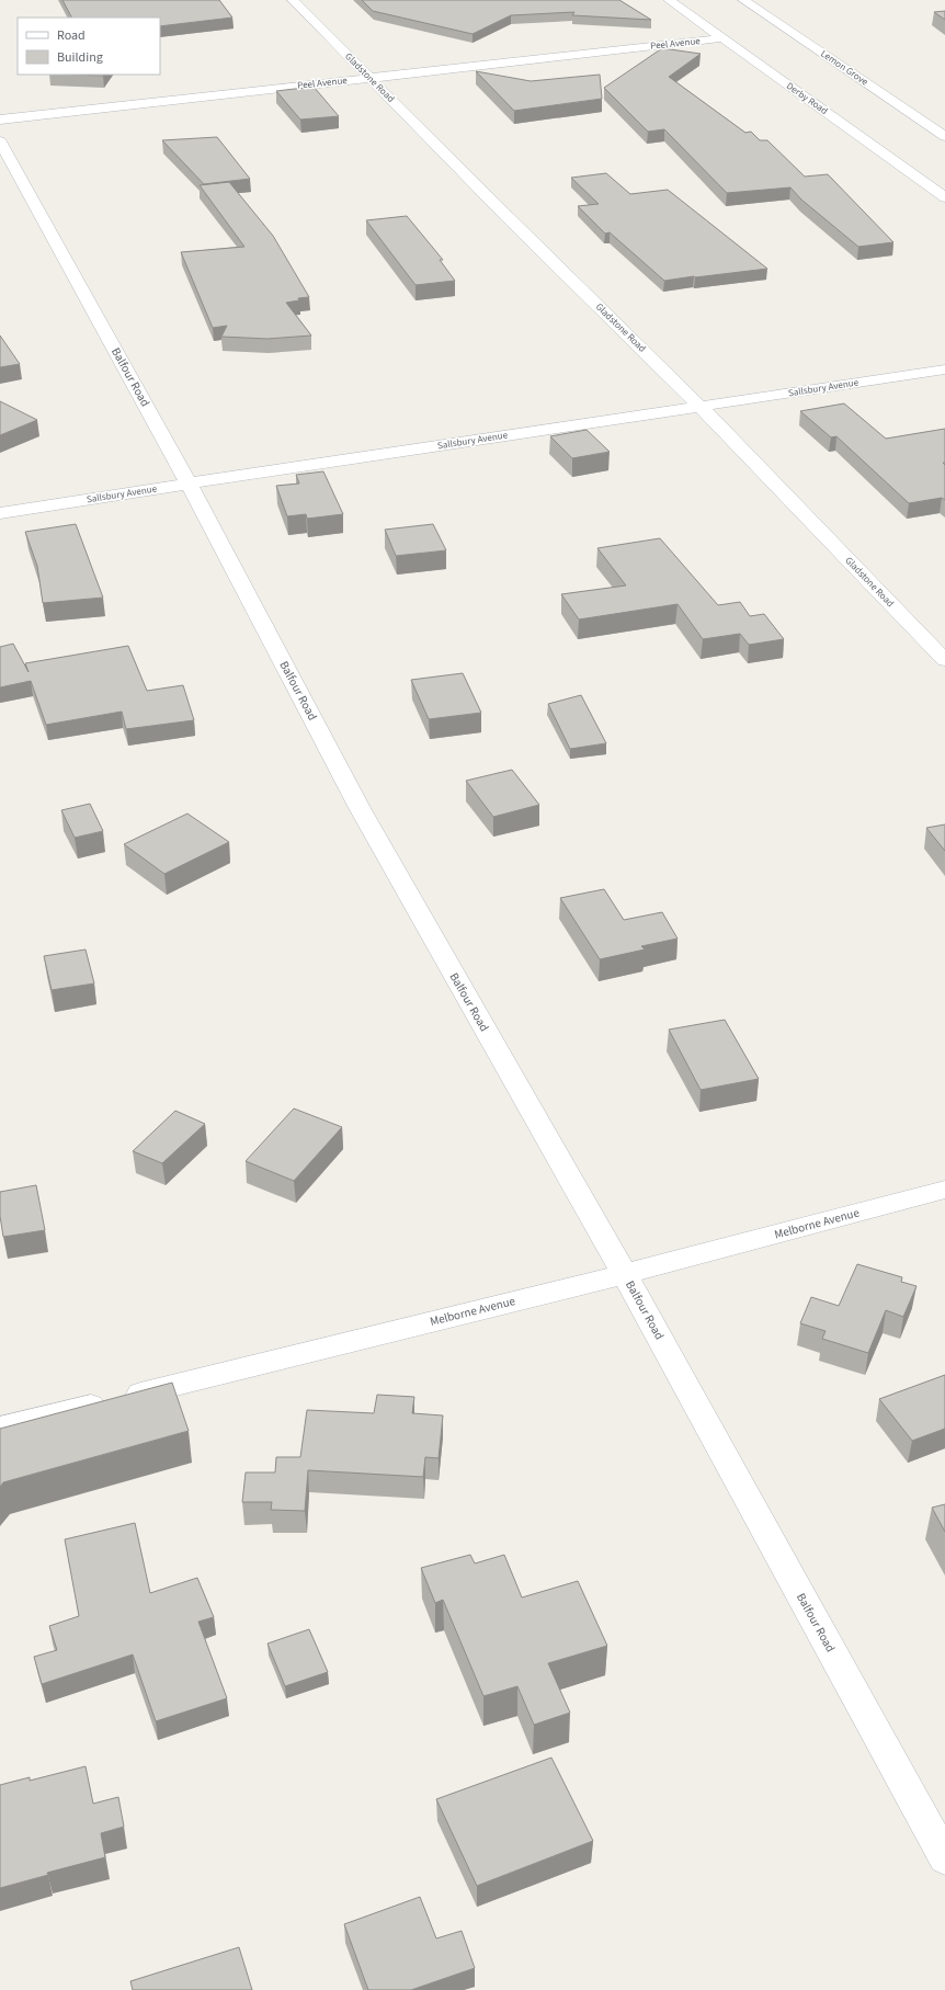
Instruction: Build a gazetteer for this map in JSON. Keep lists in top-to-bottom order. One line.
{"streets":{"street":["Peel Avenue","Lemon Grove","Gladstone Road","Derby Road","Balfour Road","Sallsbury Avenue","Melborne Avenue"]},"crossings":[["Peel Avenue","Gladstone Road"],["Peel Avenue","Derby Road"],["Gladstone Road","Sallsbury Avenue"],["Balfour Road","Sallsbury Avenue"],["Balfour Road","Melborne Avenue"]],"legend":["Road","Building"]}
